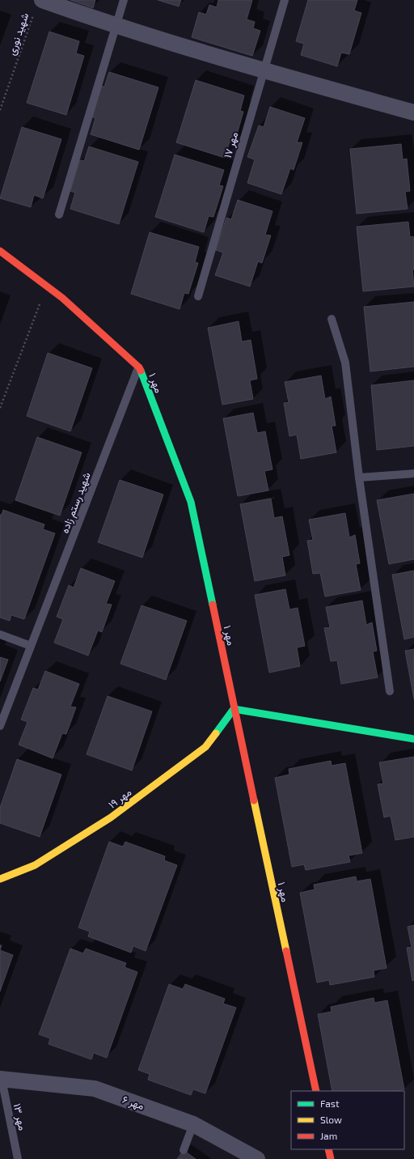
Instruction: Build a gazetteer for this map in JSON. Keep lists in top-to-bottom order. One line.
{"streets":{"street":["مهر ۱","مهر ۱۹","مهر ۶"],"lane":["مهر ۱۷","شهید رستم زاده","مهر ۱۳"],"path":["شهید نوری"]},"crossings":[["مهر ۱","شهید رستم زاده"],["مهر ۱","مهر ۱۹"],["مهر ۶","مهر ۱۳"]],"legend":["Fast","Slow","Jam"]}
